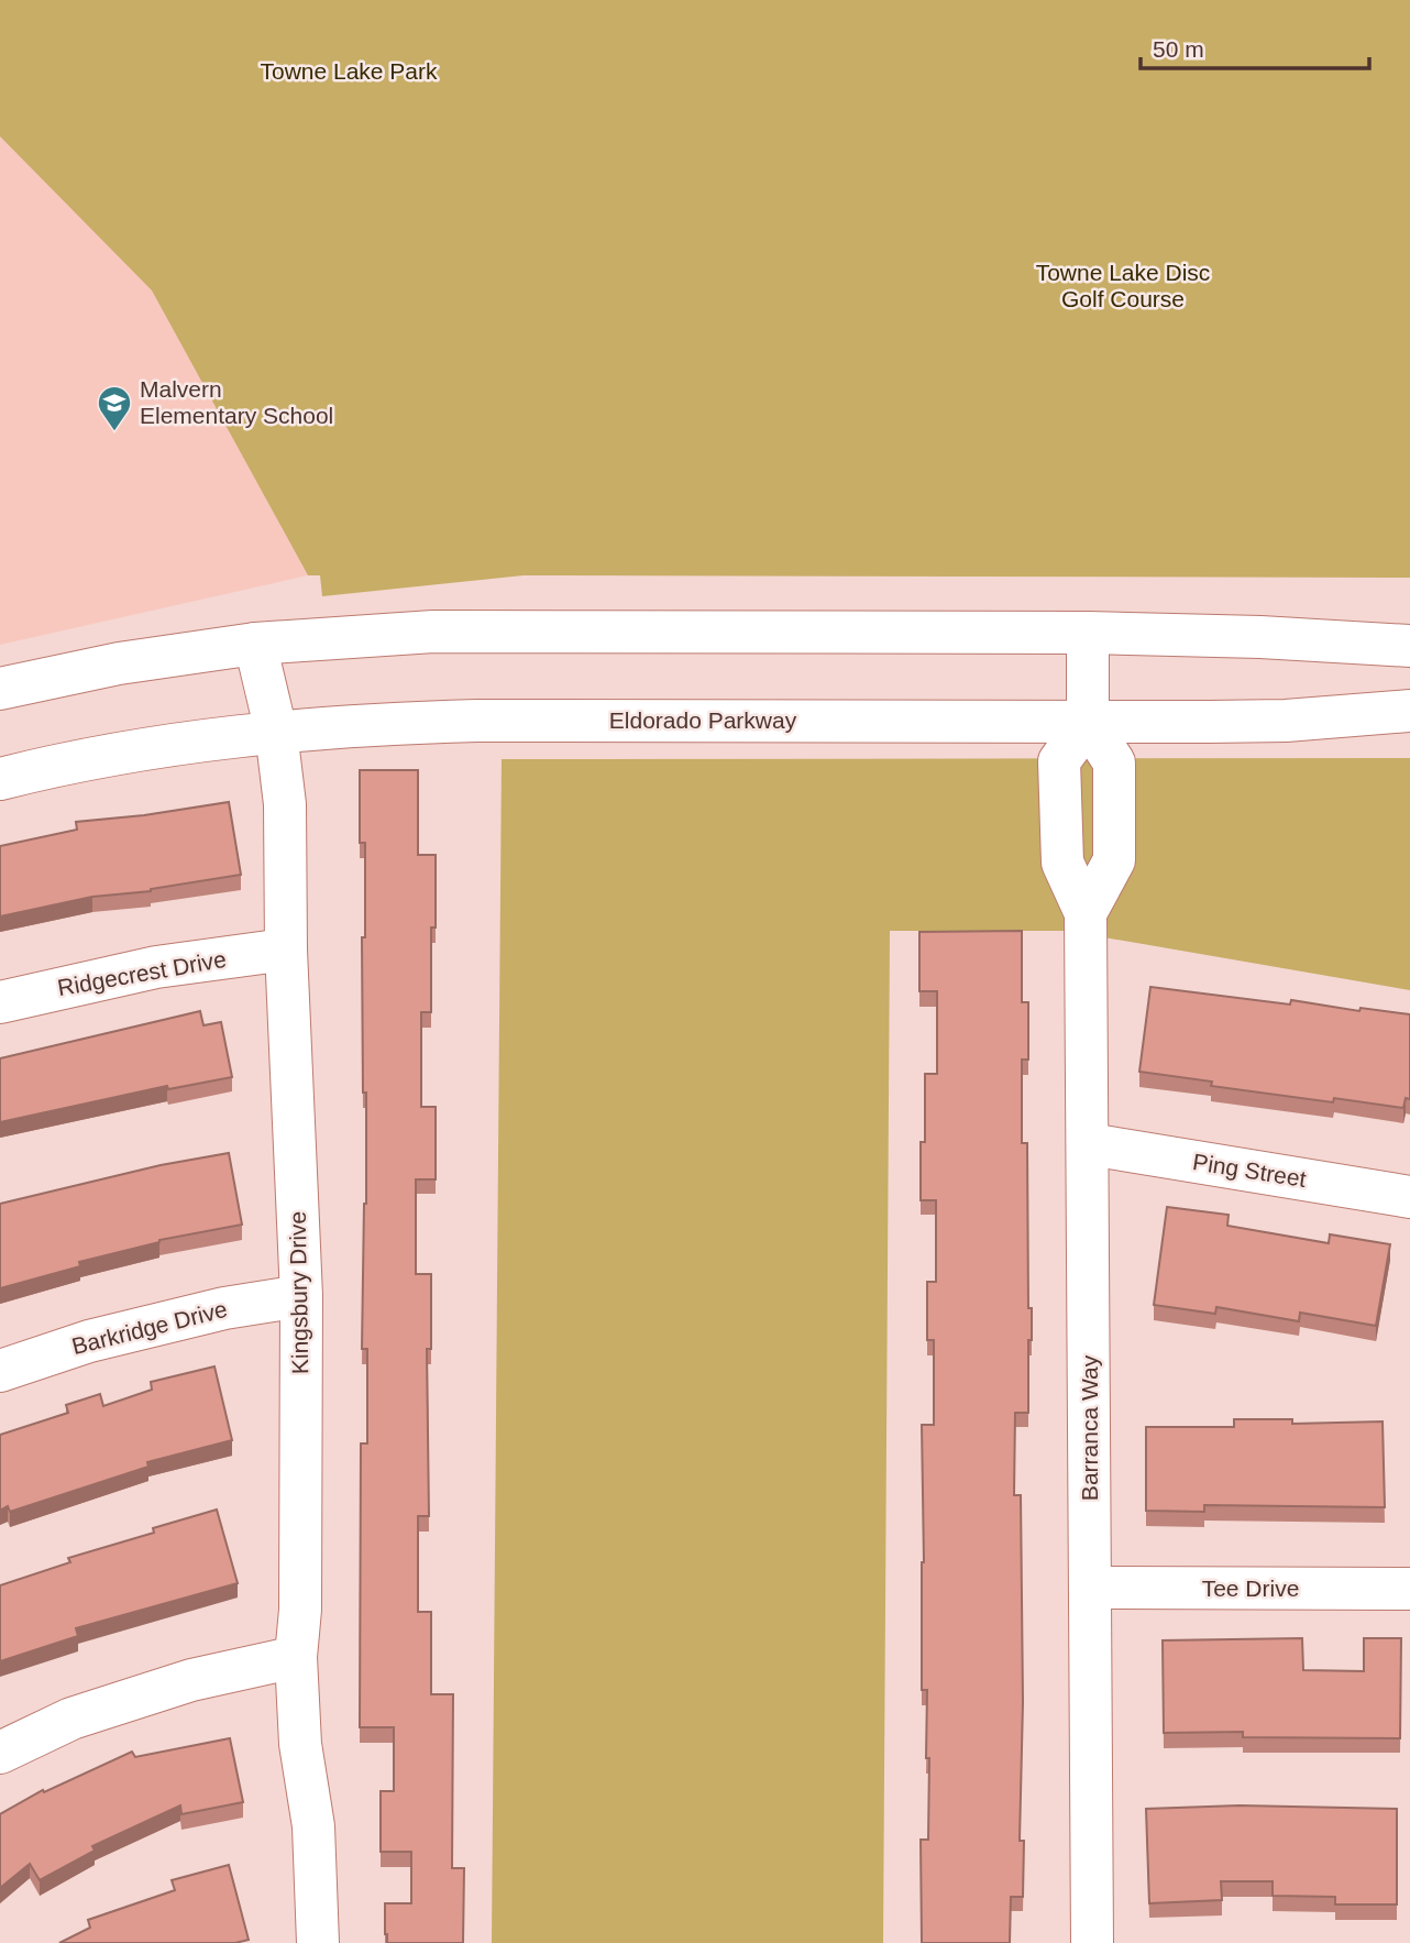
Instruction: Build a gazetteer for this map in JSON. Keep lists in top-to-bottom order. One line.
{"streets":{"street":["Eldorado Parkway","Ridgecrest Drive","Ping Street","Kingsbury Drive","Barkridge Drive","Barranca Way","Tee Drive"]},"crossings":[["Eldorado Parkway","Kingsbury Drive"],["Eldorado Parkway","Barranca Way"],["Ridgecrest Drive","Kingsbury Drive"],["Ping Street","Barranca Way"],["Kingsbury Drive","Barkridge Drive"],["Barranca Way","Tee Drive"]],"parks":["Towne Lake Park","Towne Lake Disc Golf Course"],"places":{"school or university":["Malvern Elementary School"]},"scale_bar":"50 m"}
